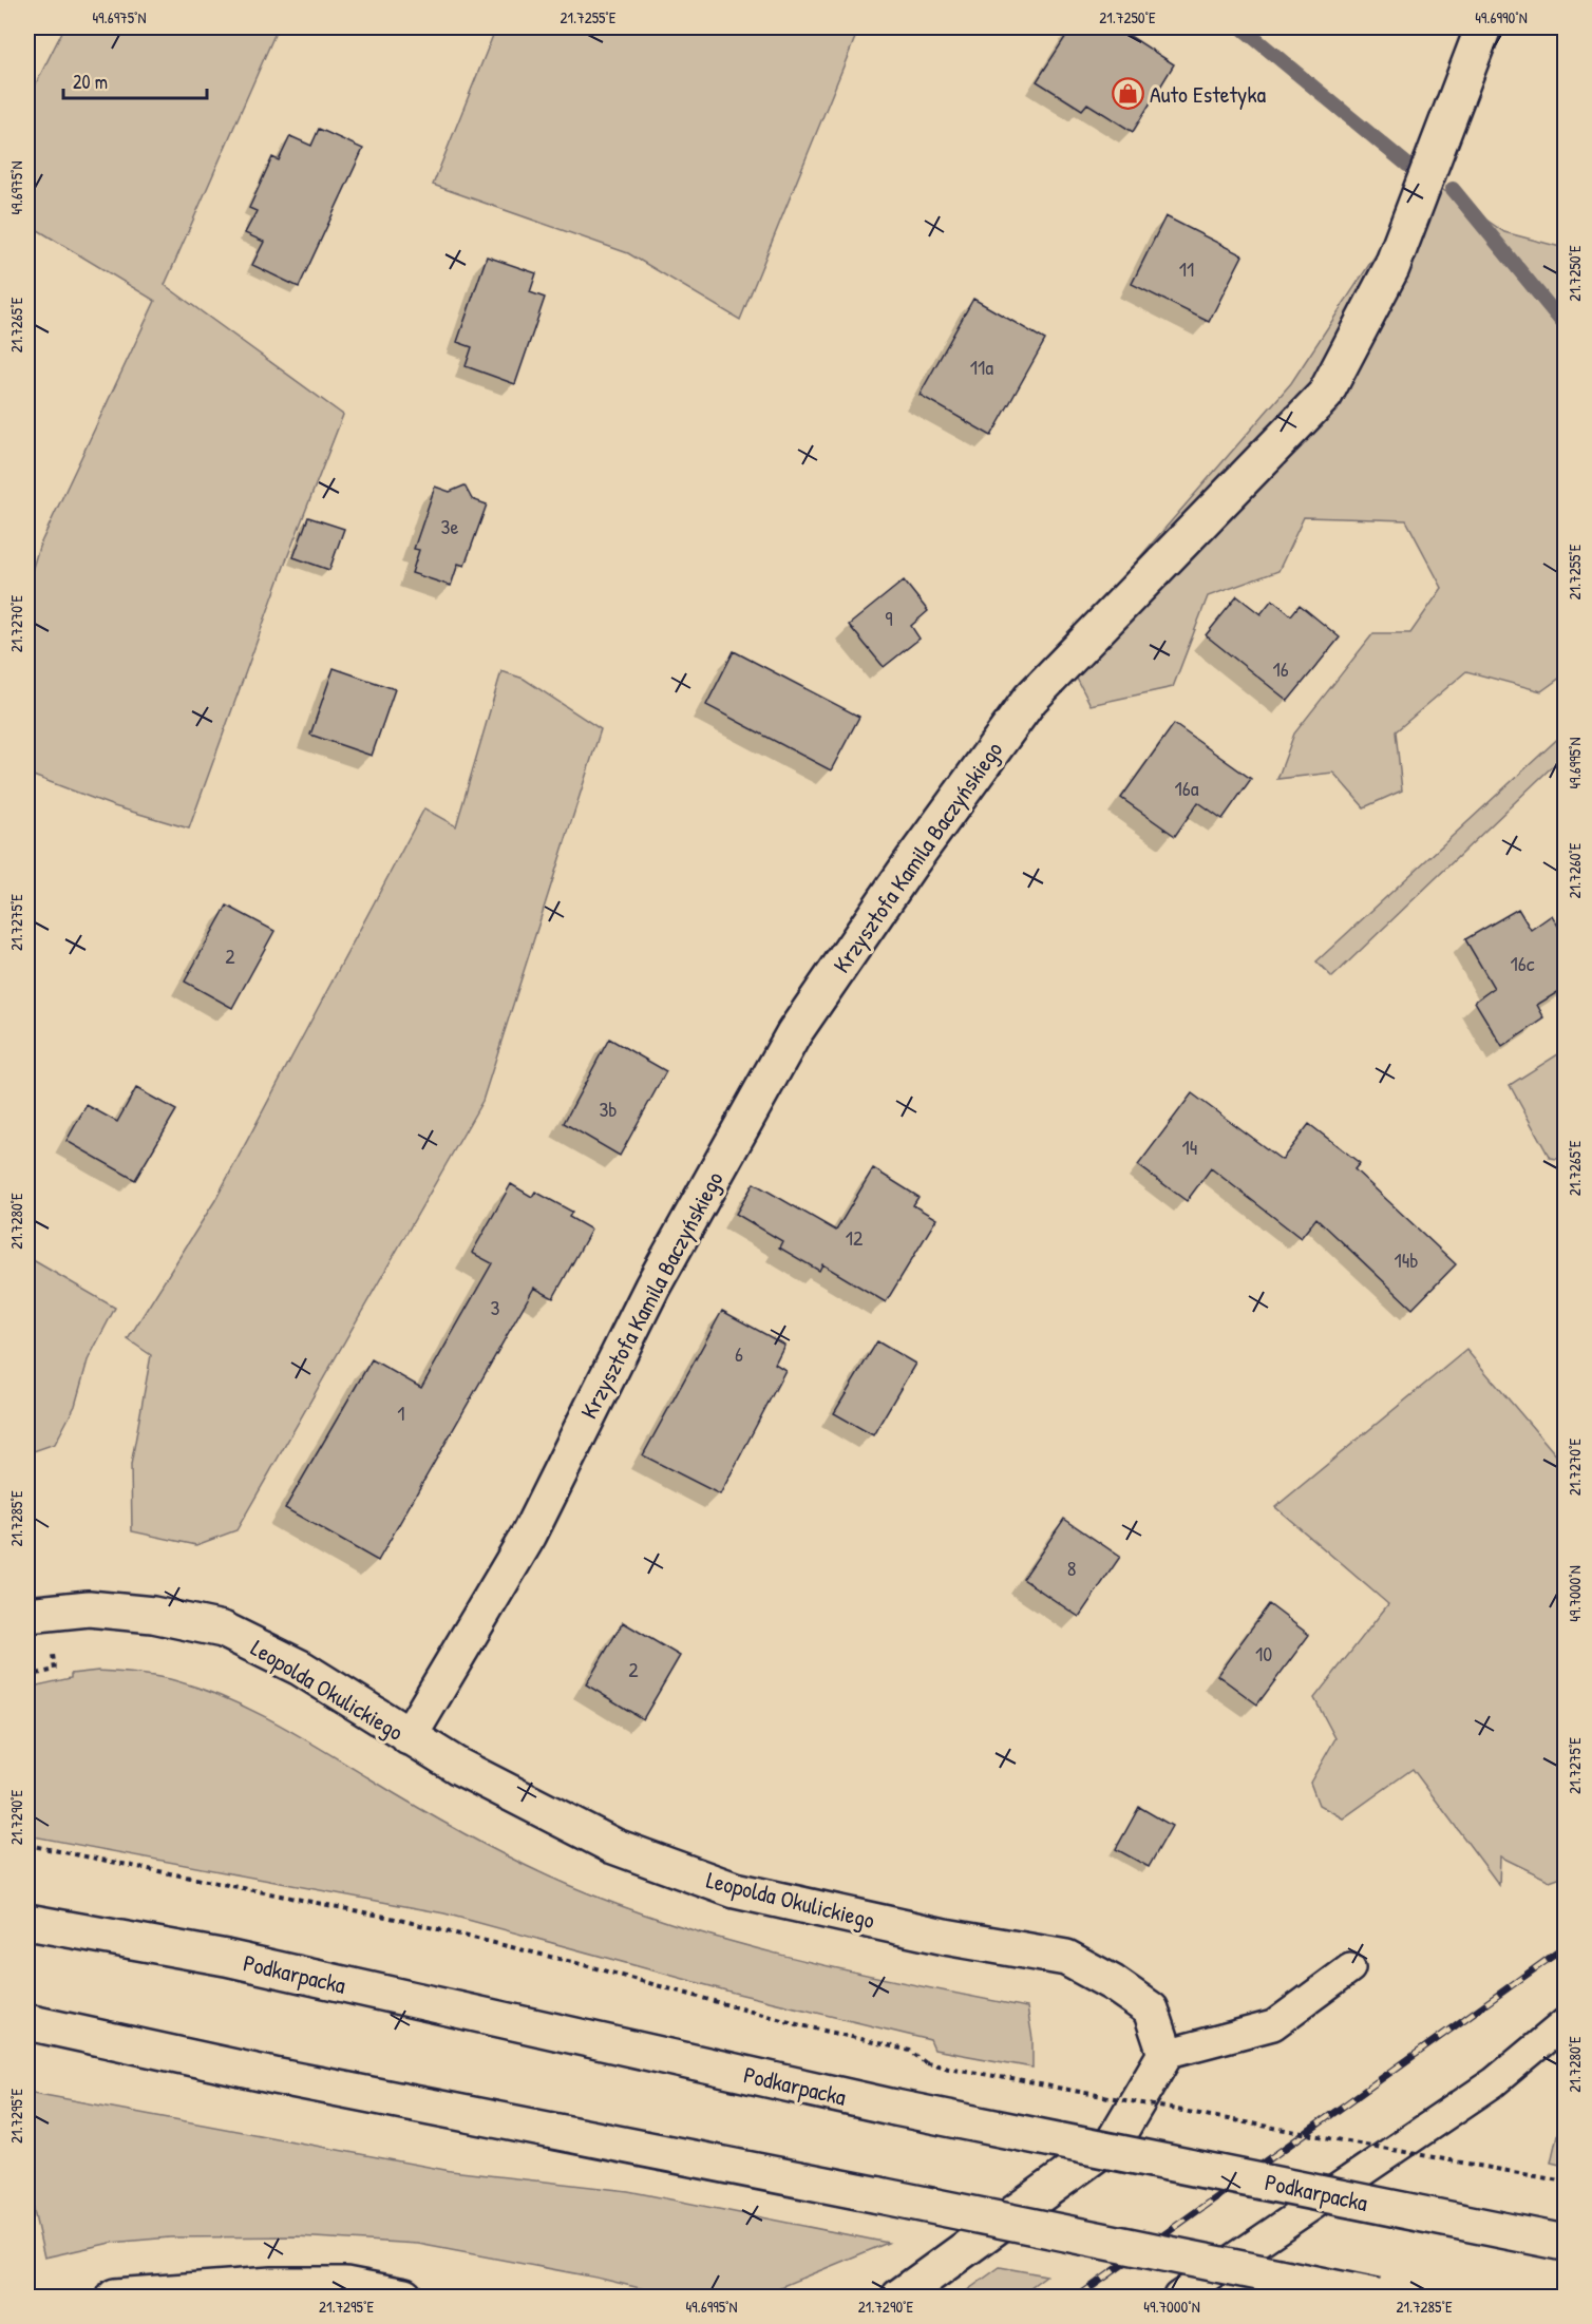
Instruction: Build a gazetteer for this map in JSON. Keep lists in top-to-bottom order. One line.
{"streets":{"street":["Krzysztofa Kamila Baczyńskiego","Leopolda Okulickiego","Podkarpacka"]},"crossings":[["Krzysztofa Kamila Baczyńskiego","Leopolda Okulickiego"]],"places":{"shop":["Auto Estetyka"]},"house_numbers":["11","11a","3e","9","16","16a","2","16c","3b","14","12","14b","3","6","1","8","10","2"],"scale_bar":"20 m","coordinates":["49.6975°N","21.7255°E","21.7250°E","49.6990°N","21.7265°E","21.7270°E","49.6995°N","21.7260°E","21.7275°E","21.7280°E","21.7285°E","49.7000°N","21.7290°E","21.7295°E"]}
